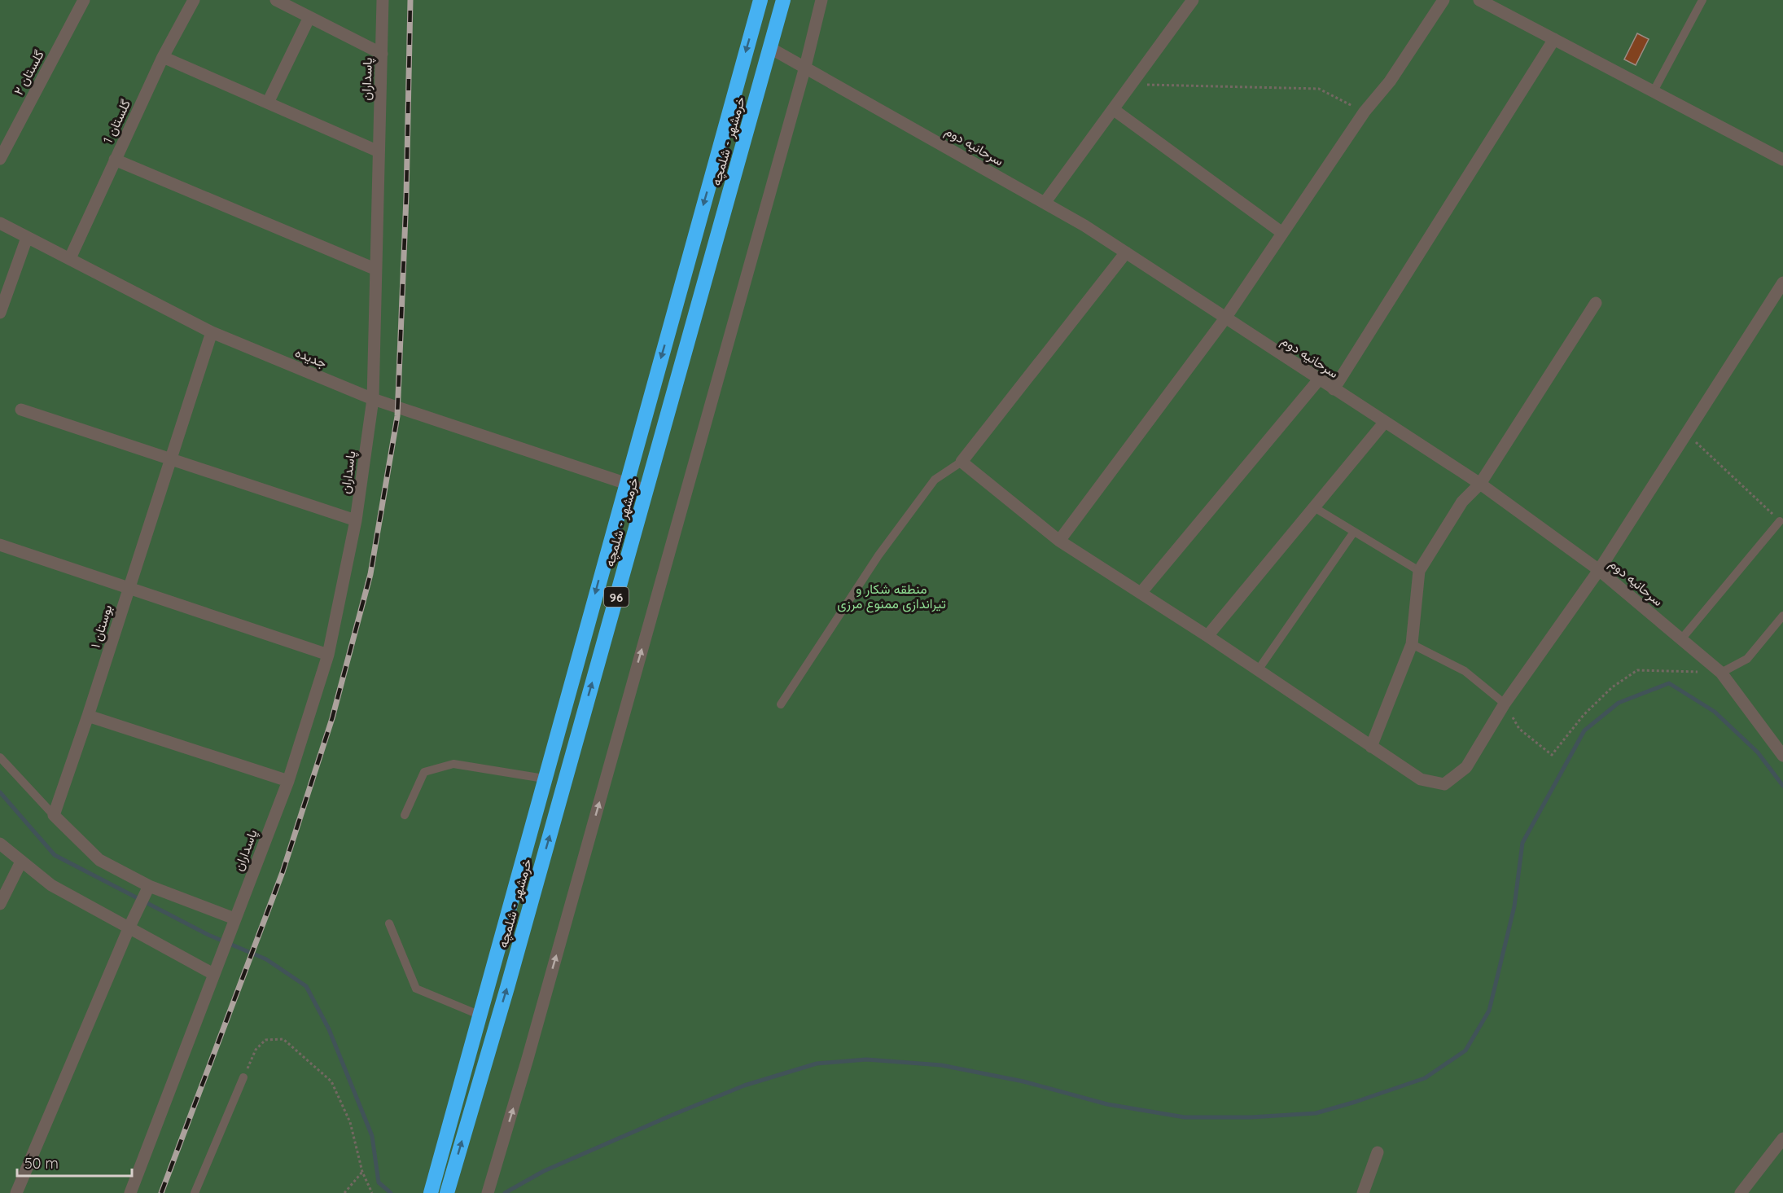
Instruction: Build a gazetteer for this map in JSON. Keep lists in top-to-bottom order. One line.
{"streets":{"highway":["خرمشهر - شلمچه","96"],"street":["گلستان ۲","پاسداران","گلستان 1","سرحانیه دوم","جدیده","بوستان ۱"]},"crossings":[["پاسداران","جدیده"],["گلستان 1","جدیده"],["خرمشهر - شلمچه","سرحانیه دوم"],["خرمشهر - شلمچه","جدیده"],["جدیده","بوستان ۱"]],"parks":["منطقه شکار و تیراندازی ممنوع مرزی"],"scale_bar":"50 m"}
